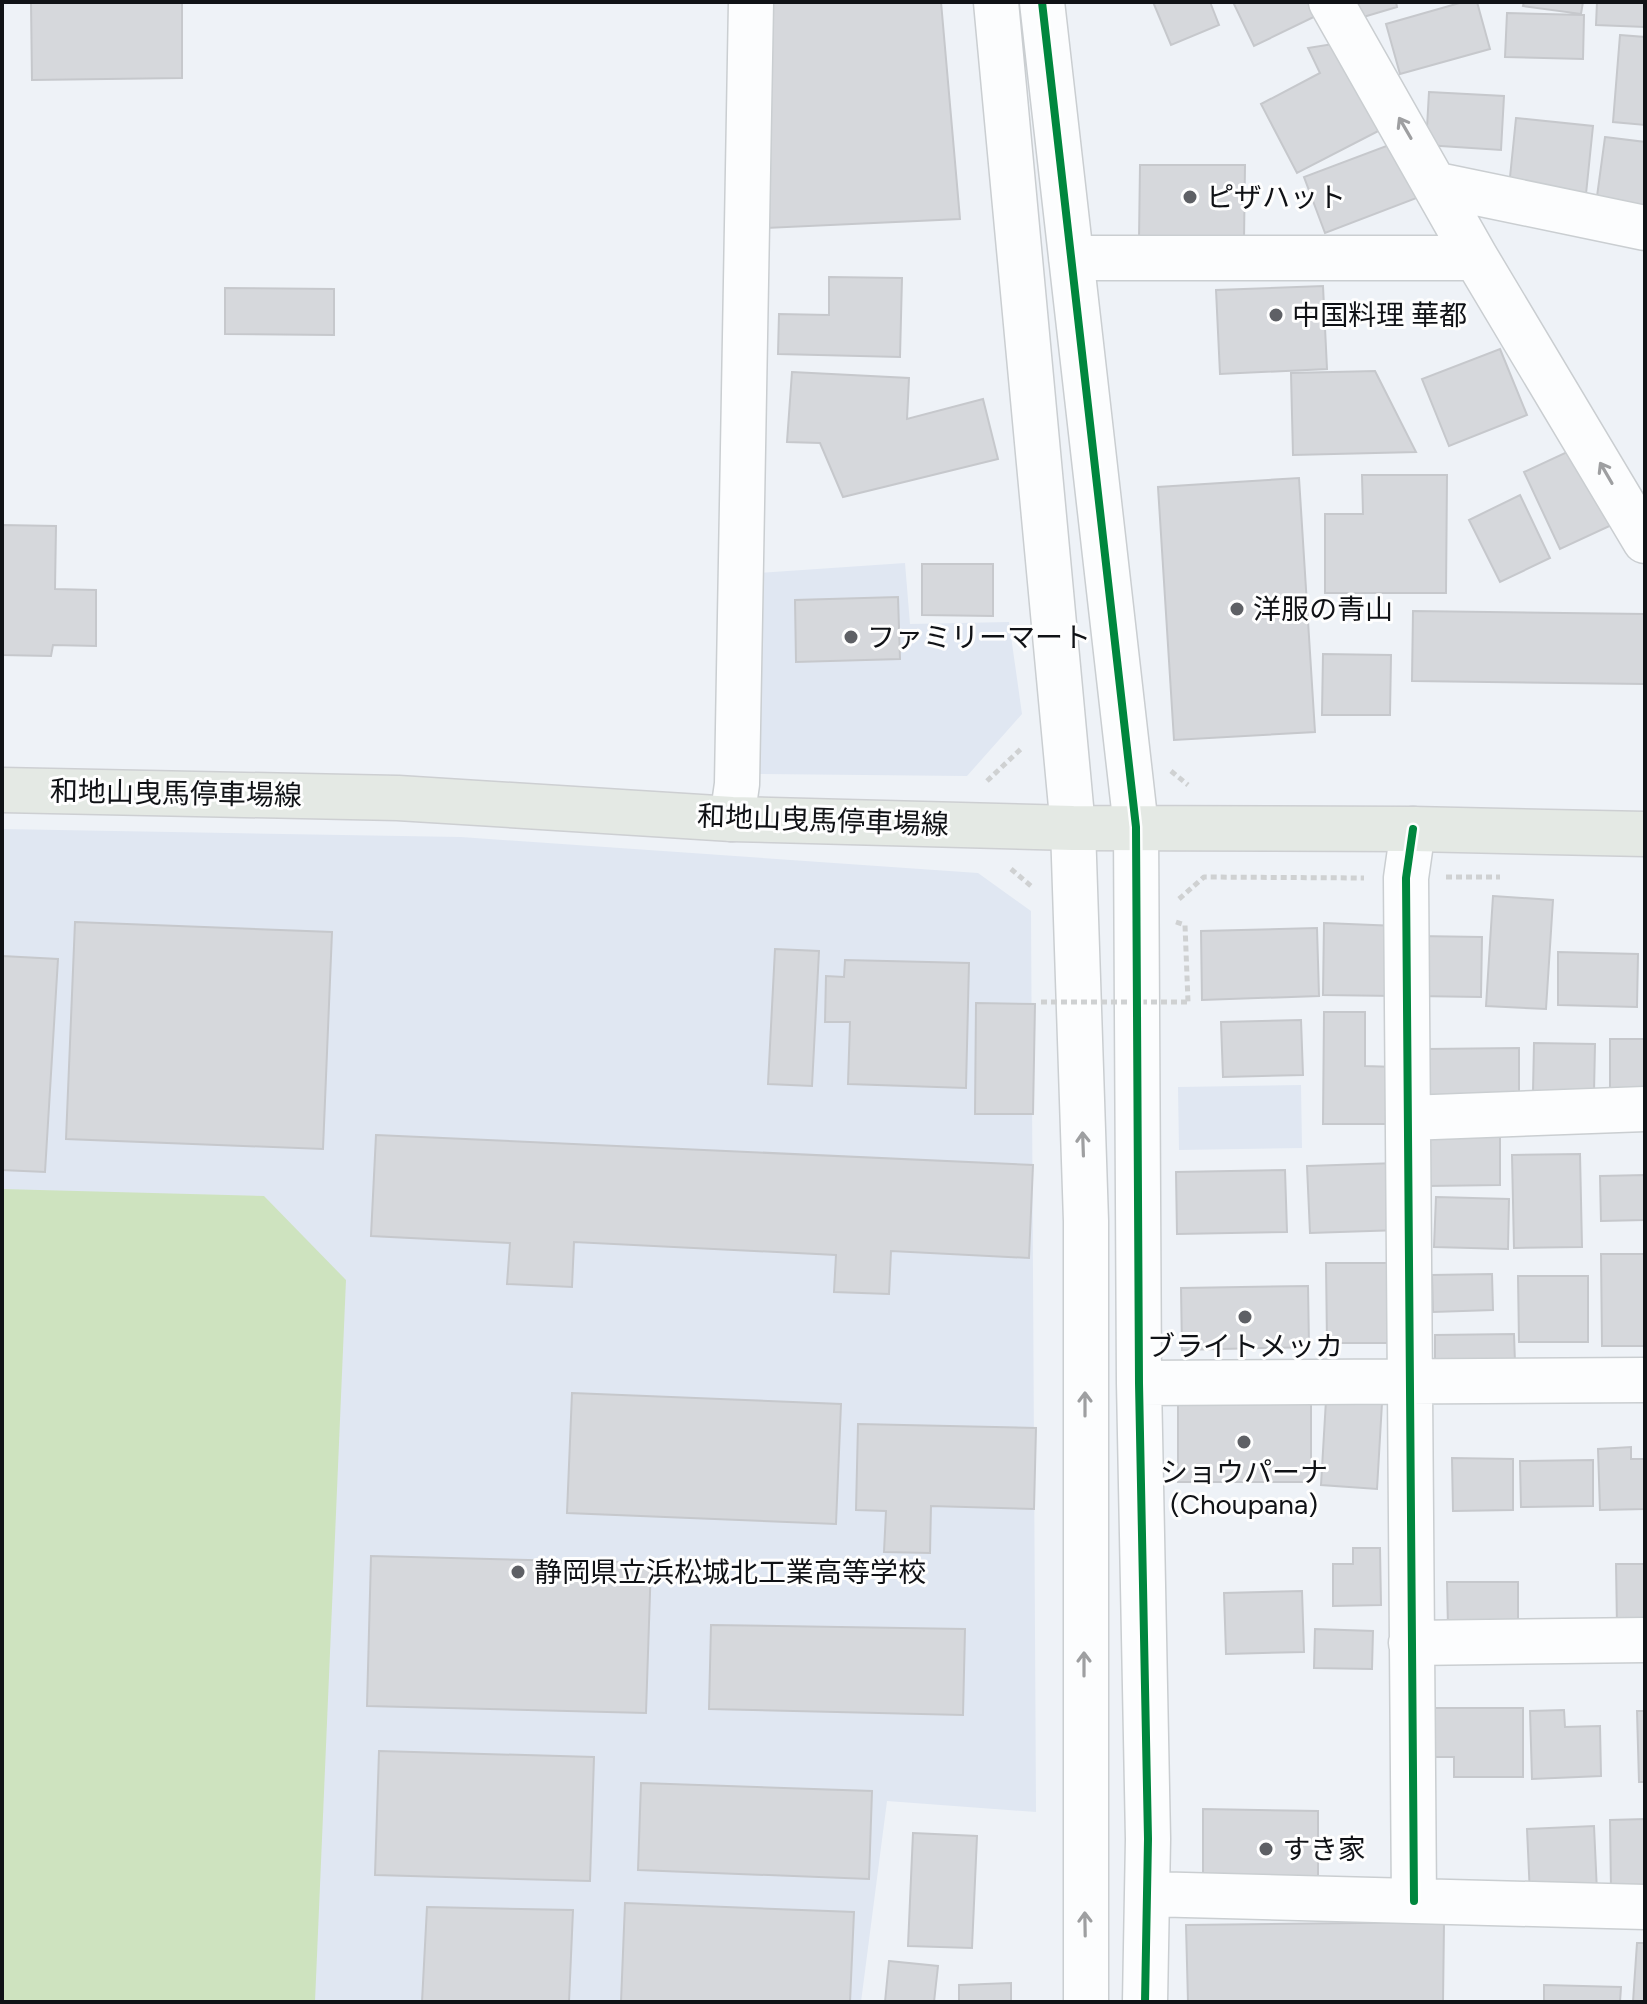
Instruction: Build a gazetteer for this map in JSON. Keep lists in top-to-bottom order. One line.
{"streets":{"main road":["和地山曳馬停車場線"]},"places":["ピザハット","中国料理 華都","洋服の青山","ファミリーマート","ブライトメッカ","ショウパーナ (Choupana)","静岡県立浜松城北工業高等学校","すき家"]}
